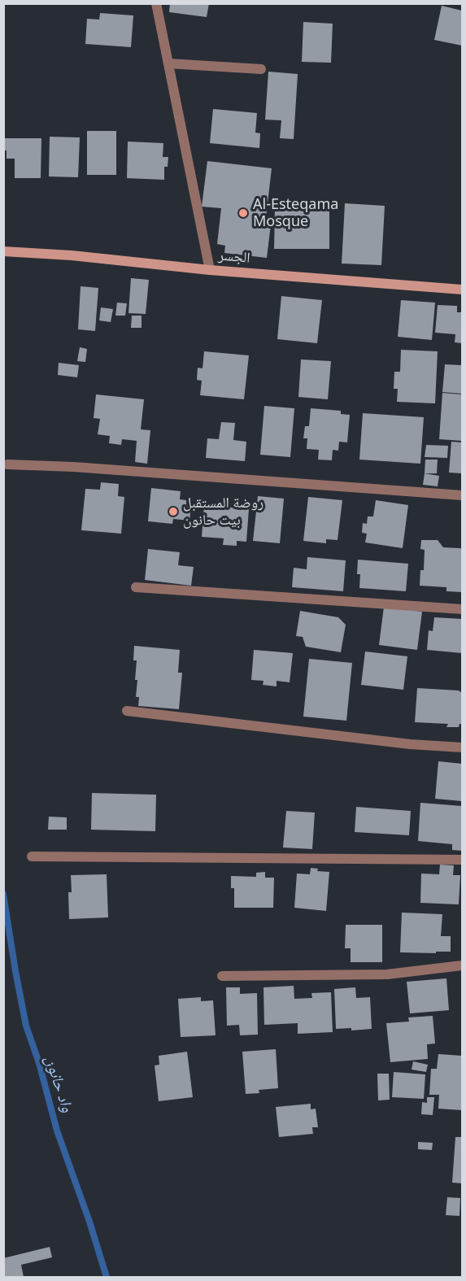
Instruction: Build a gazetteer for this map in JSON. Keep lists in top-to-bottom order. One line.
{"streets":{"street":["الجسر"]},"water":["واد حانون"],"places":["Al-Esteqama Mosque","روضة المستقبل بيت حانون"]}
